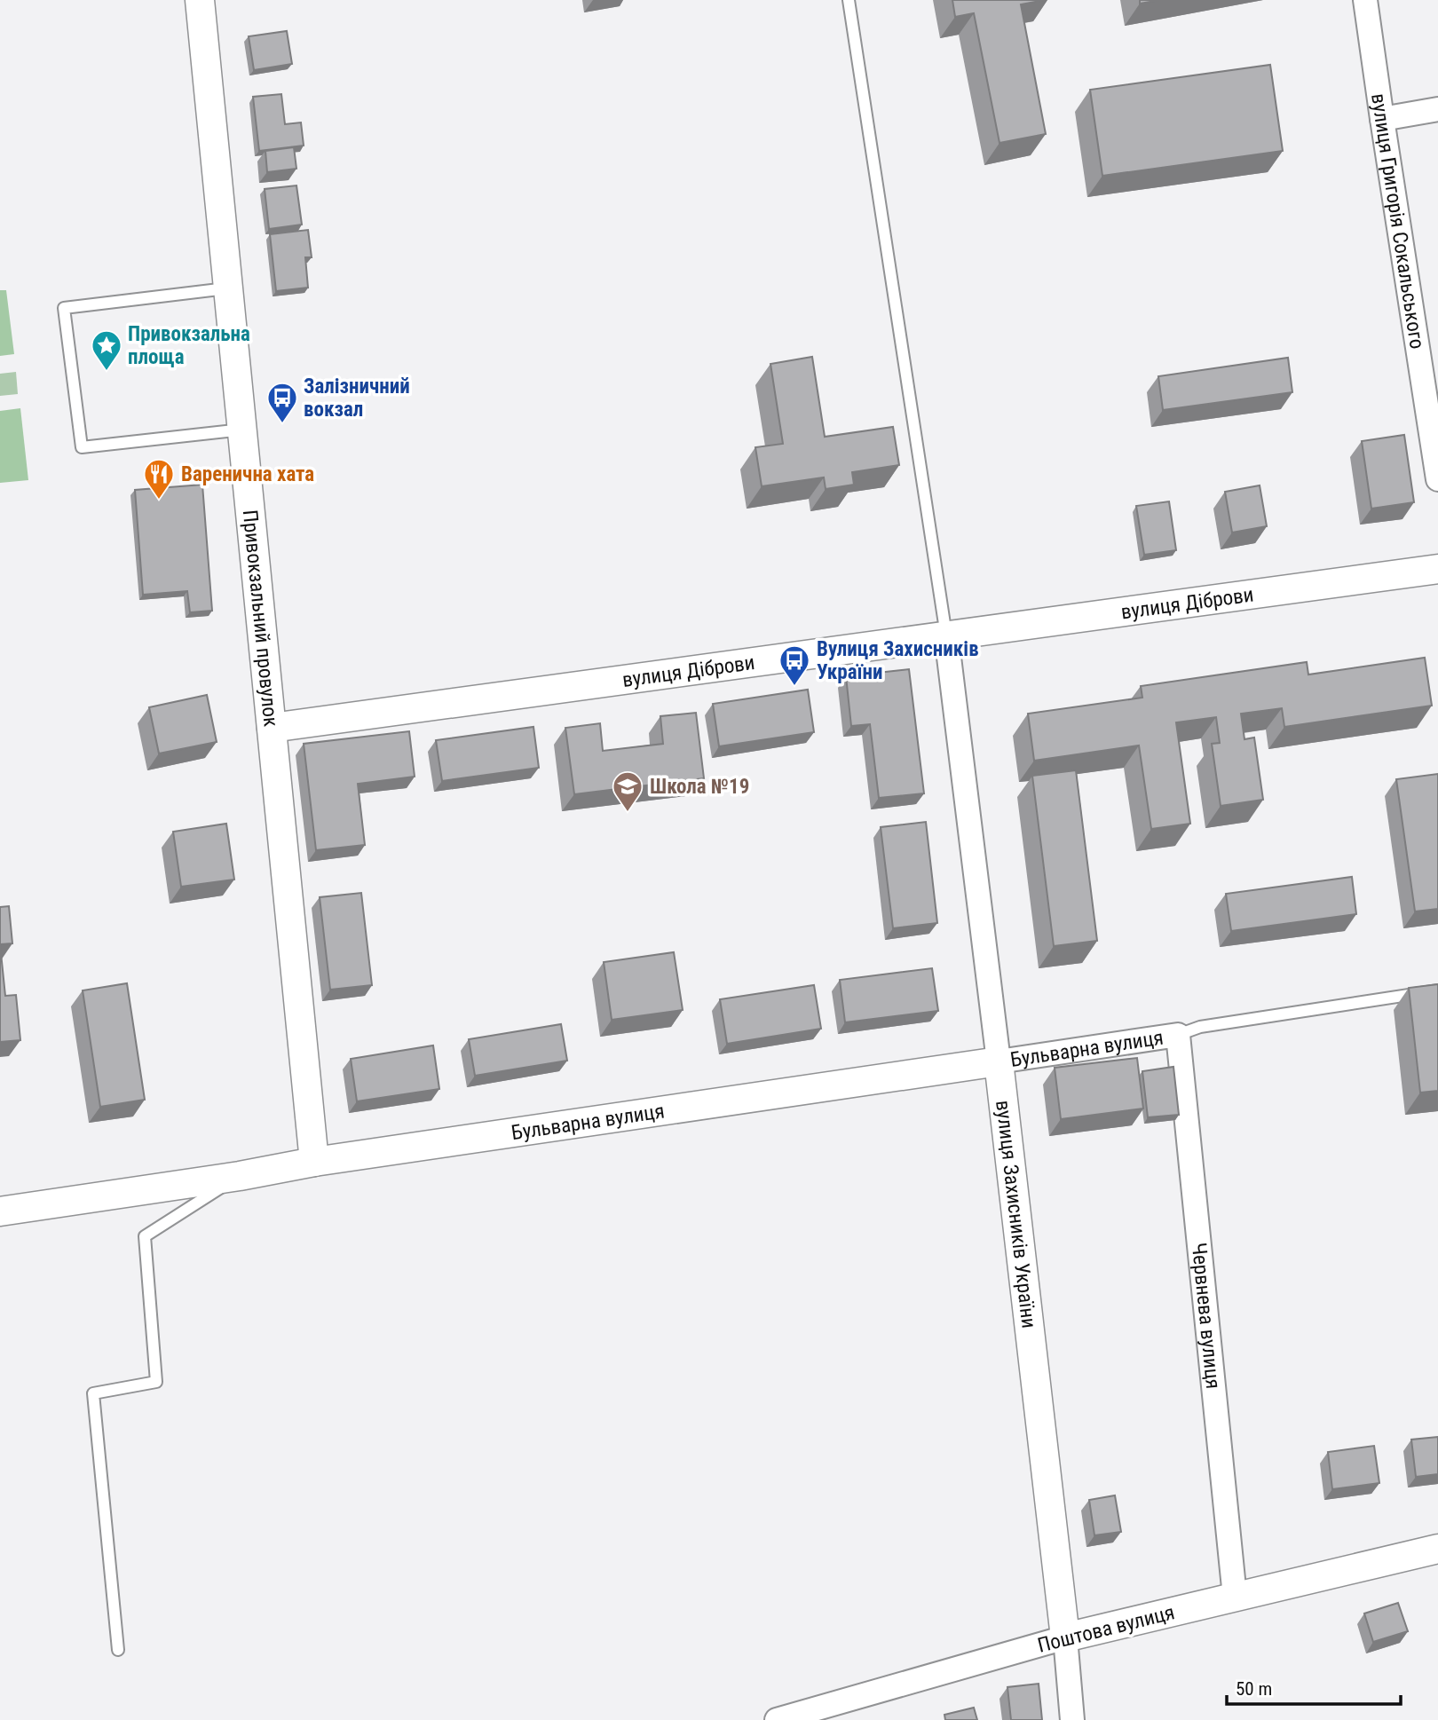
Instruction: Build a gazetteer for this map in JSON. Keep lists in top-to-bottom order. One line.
{"streets":{"street":["вулиця Григорія Сокальського","вулиця Діброви","Привокзальний провулок","Бульварна вулиця","вулиця Захисників України","Червнева вулиця","Поштова вулиця"]},"crossings":[["вулиця Діброви","Привокзальний провулок"],["вулиця Діброви","вулиця Захисників України"],["Привокзальний провулок","Бульварна вулиця"],["Бульварна вулиця","вулиця Захисників України"],["Бульварна вулиця","Червнева вулиця"],["вулиця Захисників України","Поштова вулиця"],["Червнева вулиця","Поштова вулиця"]],"places":{"place":["Привокзальна площа"],"bus stop":["Залізничний вокзал","Вулиця Захисників України"],"restaurant":["Варенична хата"],"school or university":["Школа №19"]},"scale_bar":"50 m"}
